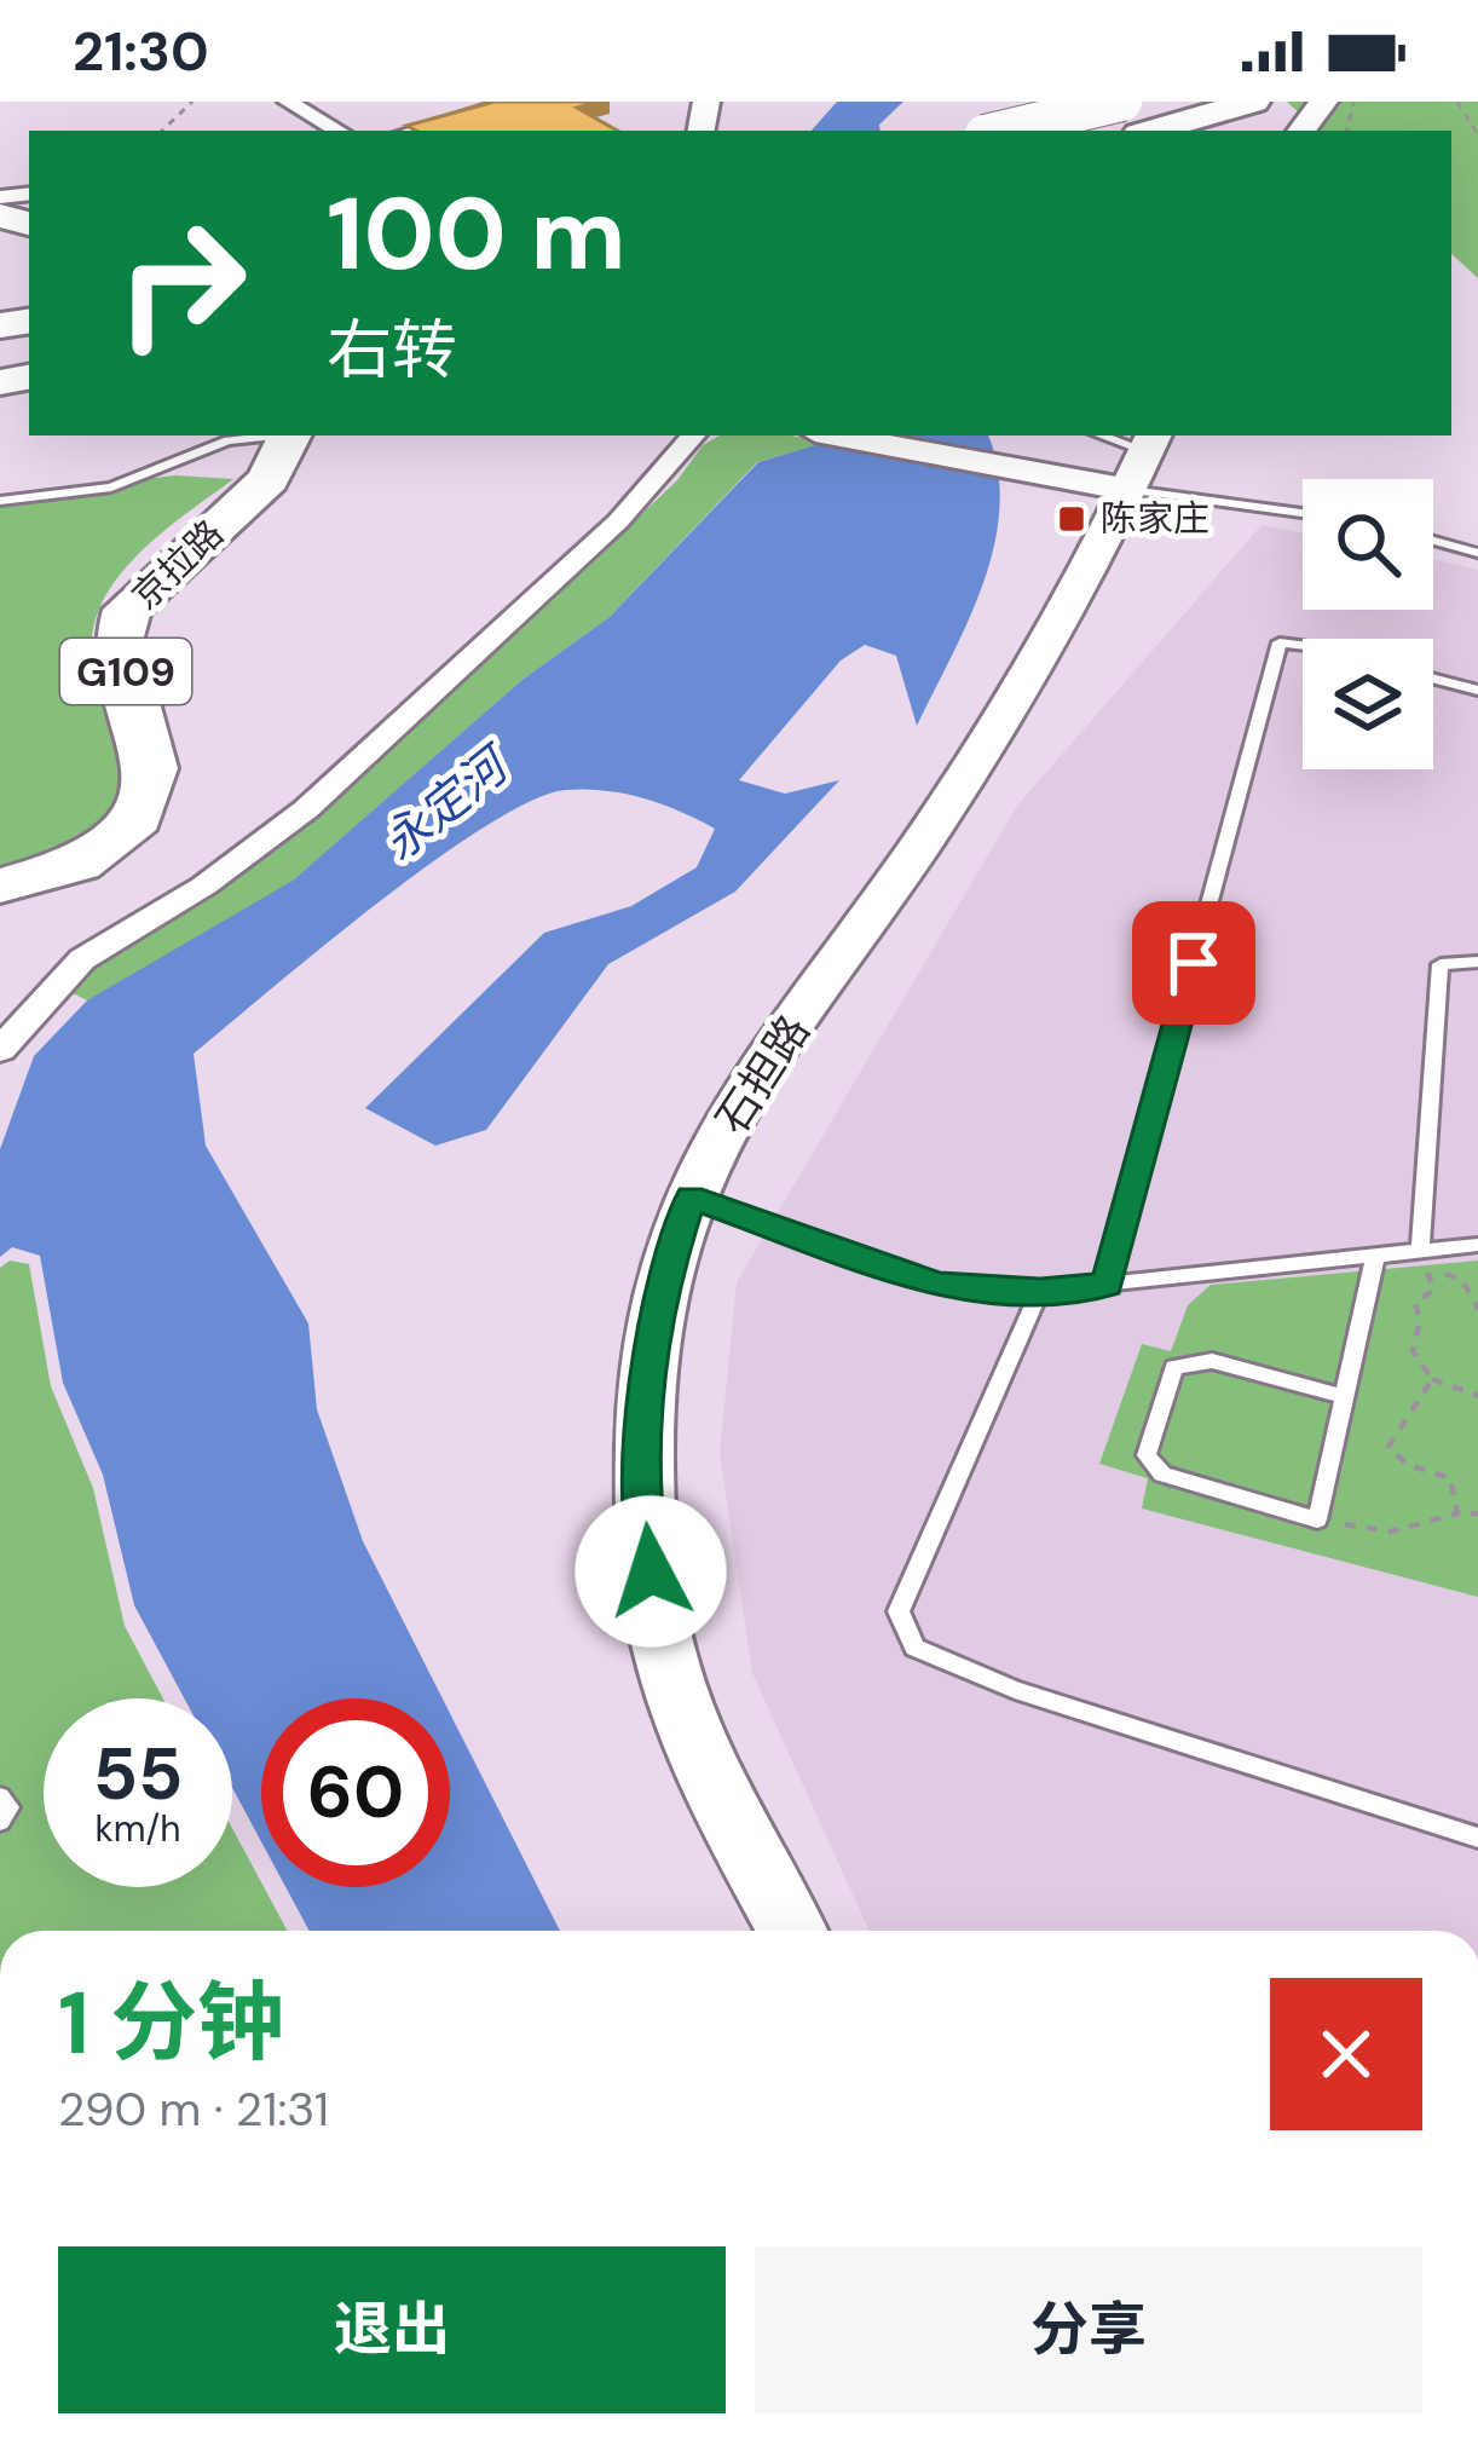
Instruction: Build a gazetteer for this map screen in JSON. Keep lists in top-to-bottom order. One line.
{"streets":{"highway":["京拉路","G109"],"main road":["石担路"]},"water":["永定河"],"places":{"transit":["陈家庄"]},"page":{"status":"21:30","turn":["100 m","右转"],"speed":"55 km/h","limit":"60","heading":["1 分钟","290 m · 21:31"],"buttons":["退出","分享"]}}
